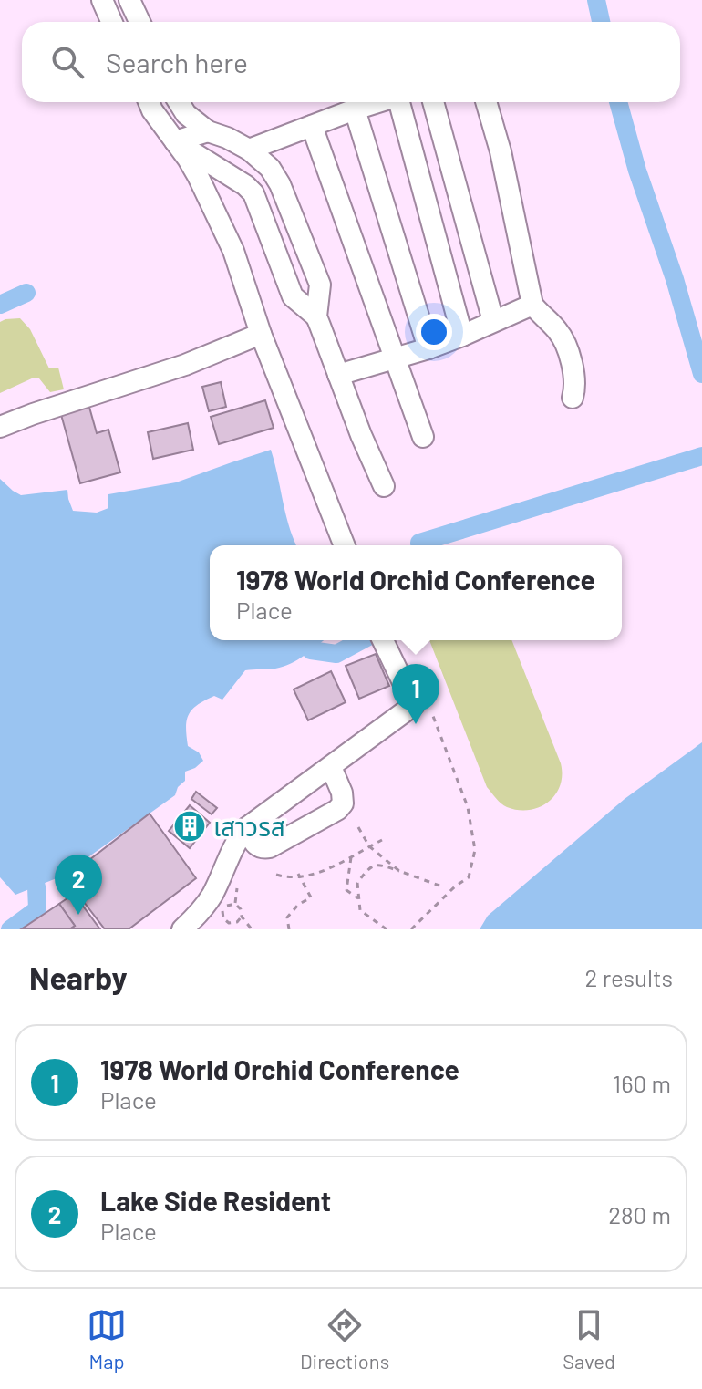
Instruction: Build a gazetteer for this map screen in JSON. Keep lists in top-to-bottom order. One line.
{"places":{"building":["เสาวรส"]},"page":{"search":"Search here","popup":["1978 World Orchid Conference","Place"],"pins":["1","2"],"heading":["Nearby","2 results"],"list":[{"mark":"1","name":"1978 World Orchid Conference","note":"Place","value":"160 m"},{"mark":"2","name":"Lake Side Resident","note":"Place","value":"280 m"}],"nav":["Map","Directions","Saved"]}}
